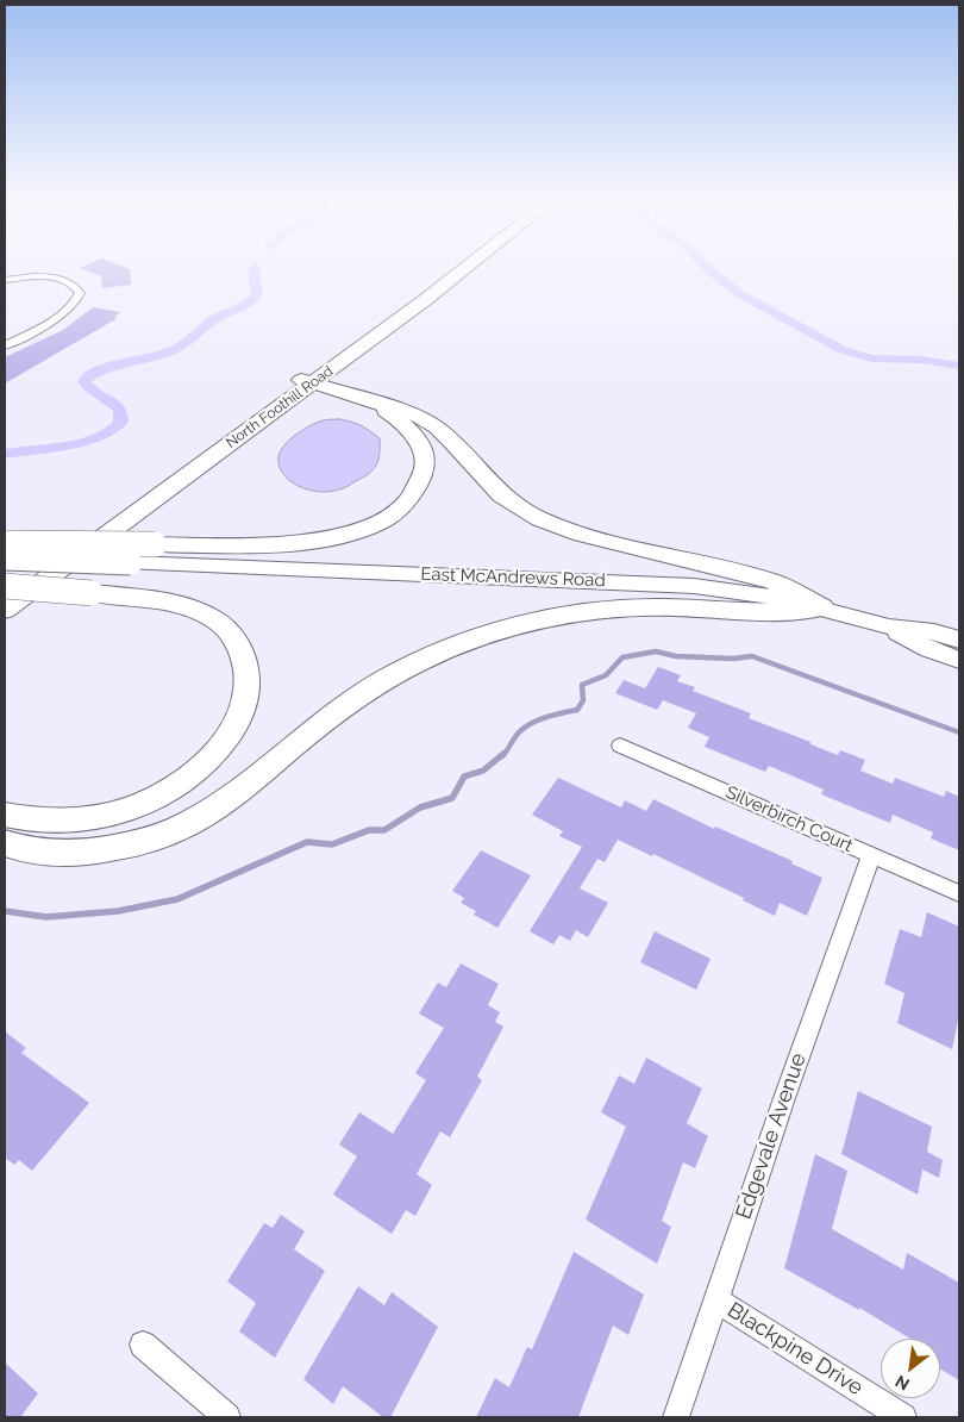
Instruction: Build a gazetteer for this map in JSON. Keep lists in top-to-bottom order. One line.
{"streets":{"main road":["North Foothill Road","East McAndrews Road"],"street":["Silverbirch Court","Edgevale Avenue","Blackpine Drive"]},"crossings":[["Silverbirch Court","Edgevale Avenue"],["Edgevale Avenue","Blackpine Drive"]],"north":"bottom left"}
